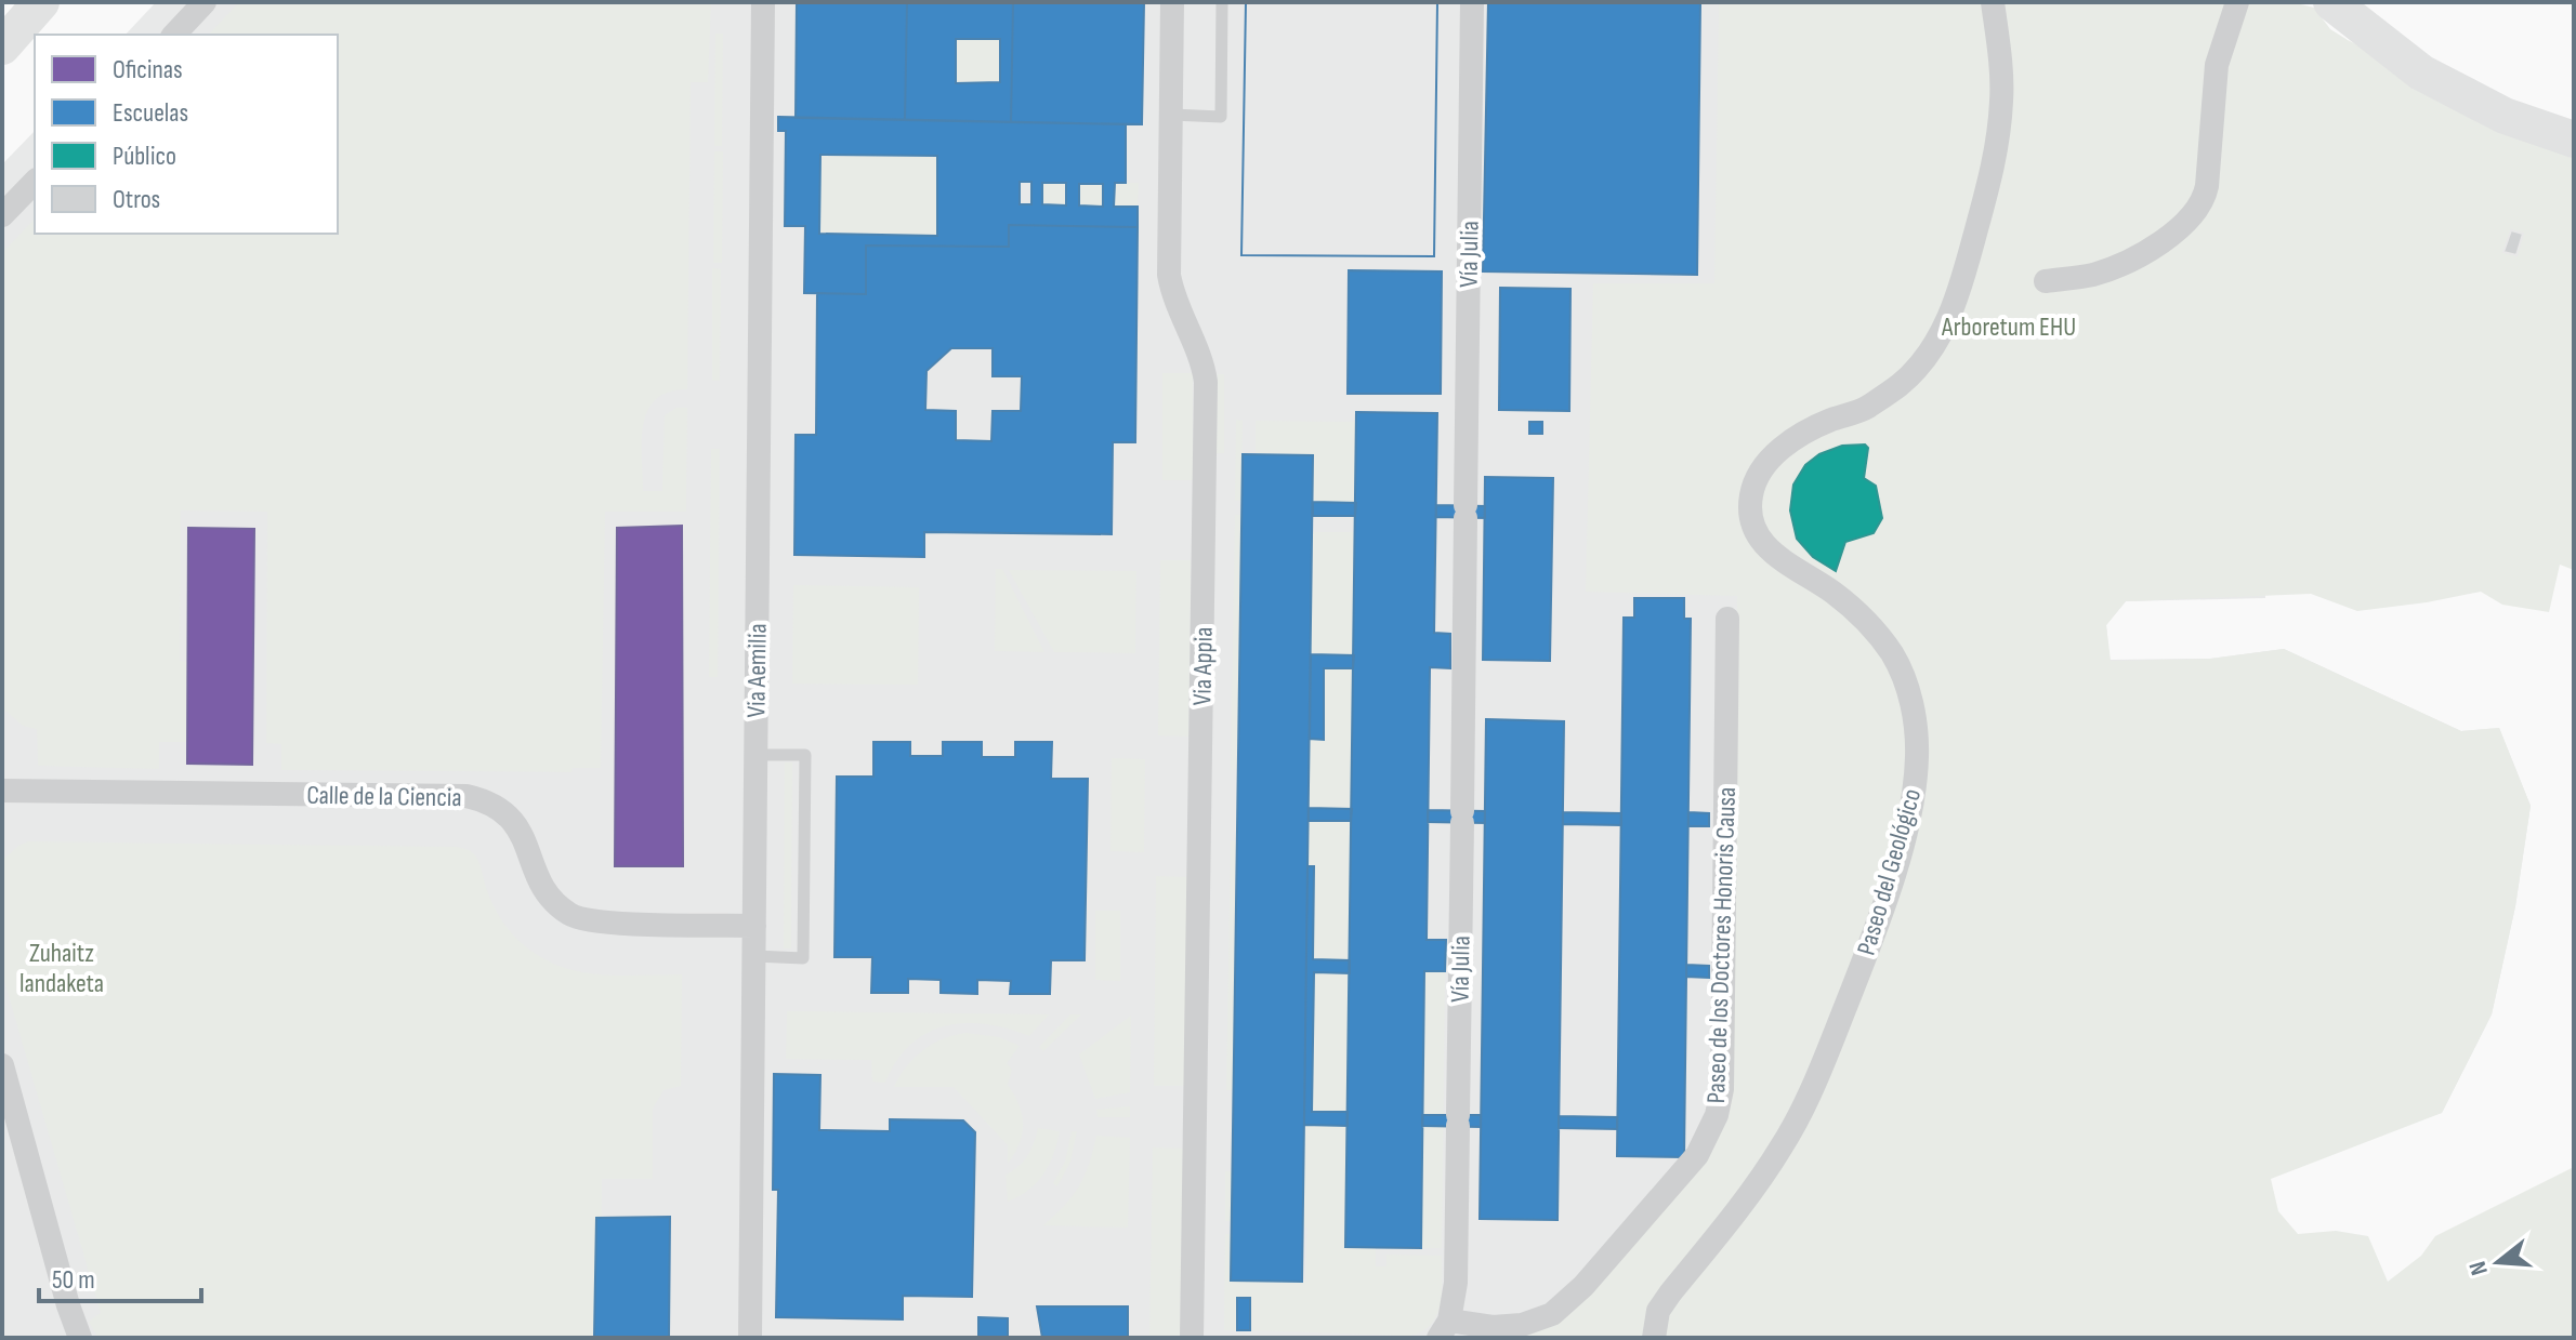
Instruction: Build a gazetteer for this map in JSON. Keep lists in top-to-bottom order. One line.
{"streets":{"street":["Vía Julia","Via Appia","Via Aemilia","Calle de la Ciencia","Paseo del Geológico","Paseo de los Doctores Honoris Causa"]},"crossings":[["Vía Julia","Paseo de los Doctores Honoris Causa"],["Via Aemilia","Calle de la Ciencia"]],"parks":["Arboretum EHU","Zuhaitz landaketa"],"legend":["Oficinas","Escuelas","Público","Otros"],"scale_bar":"50 m","north":"left"}
